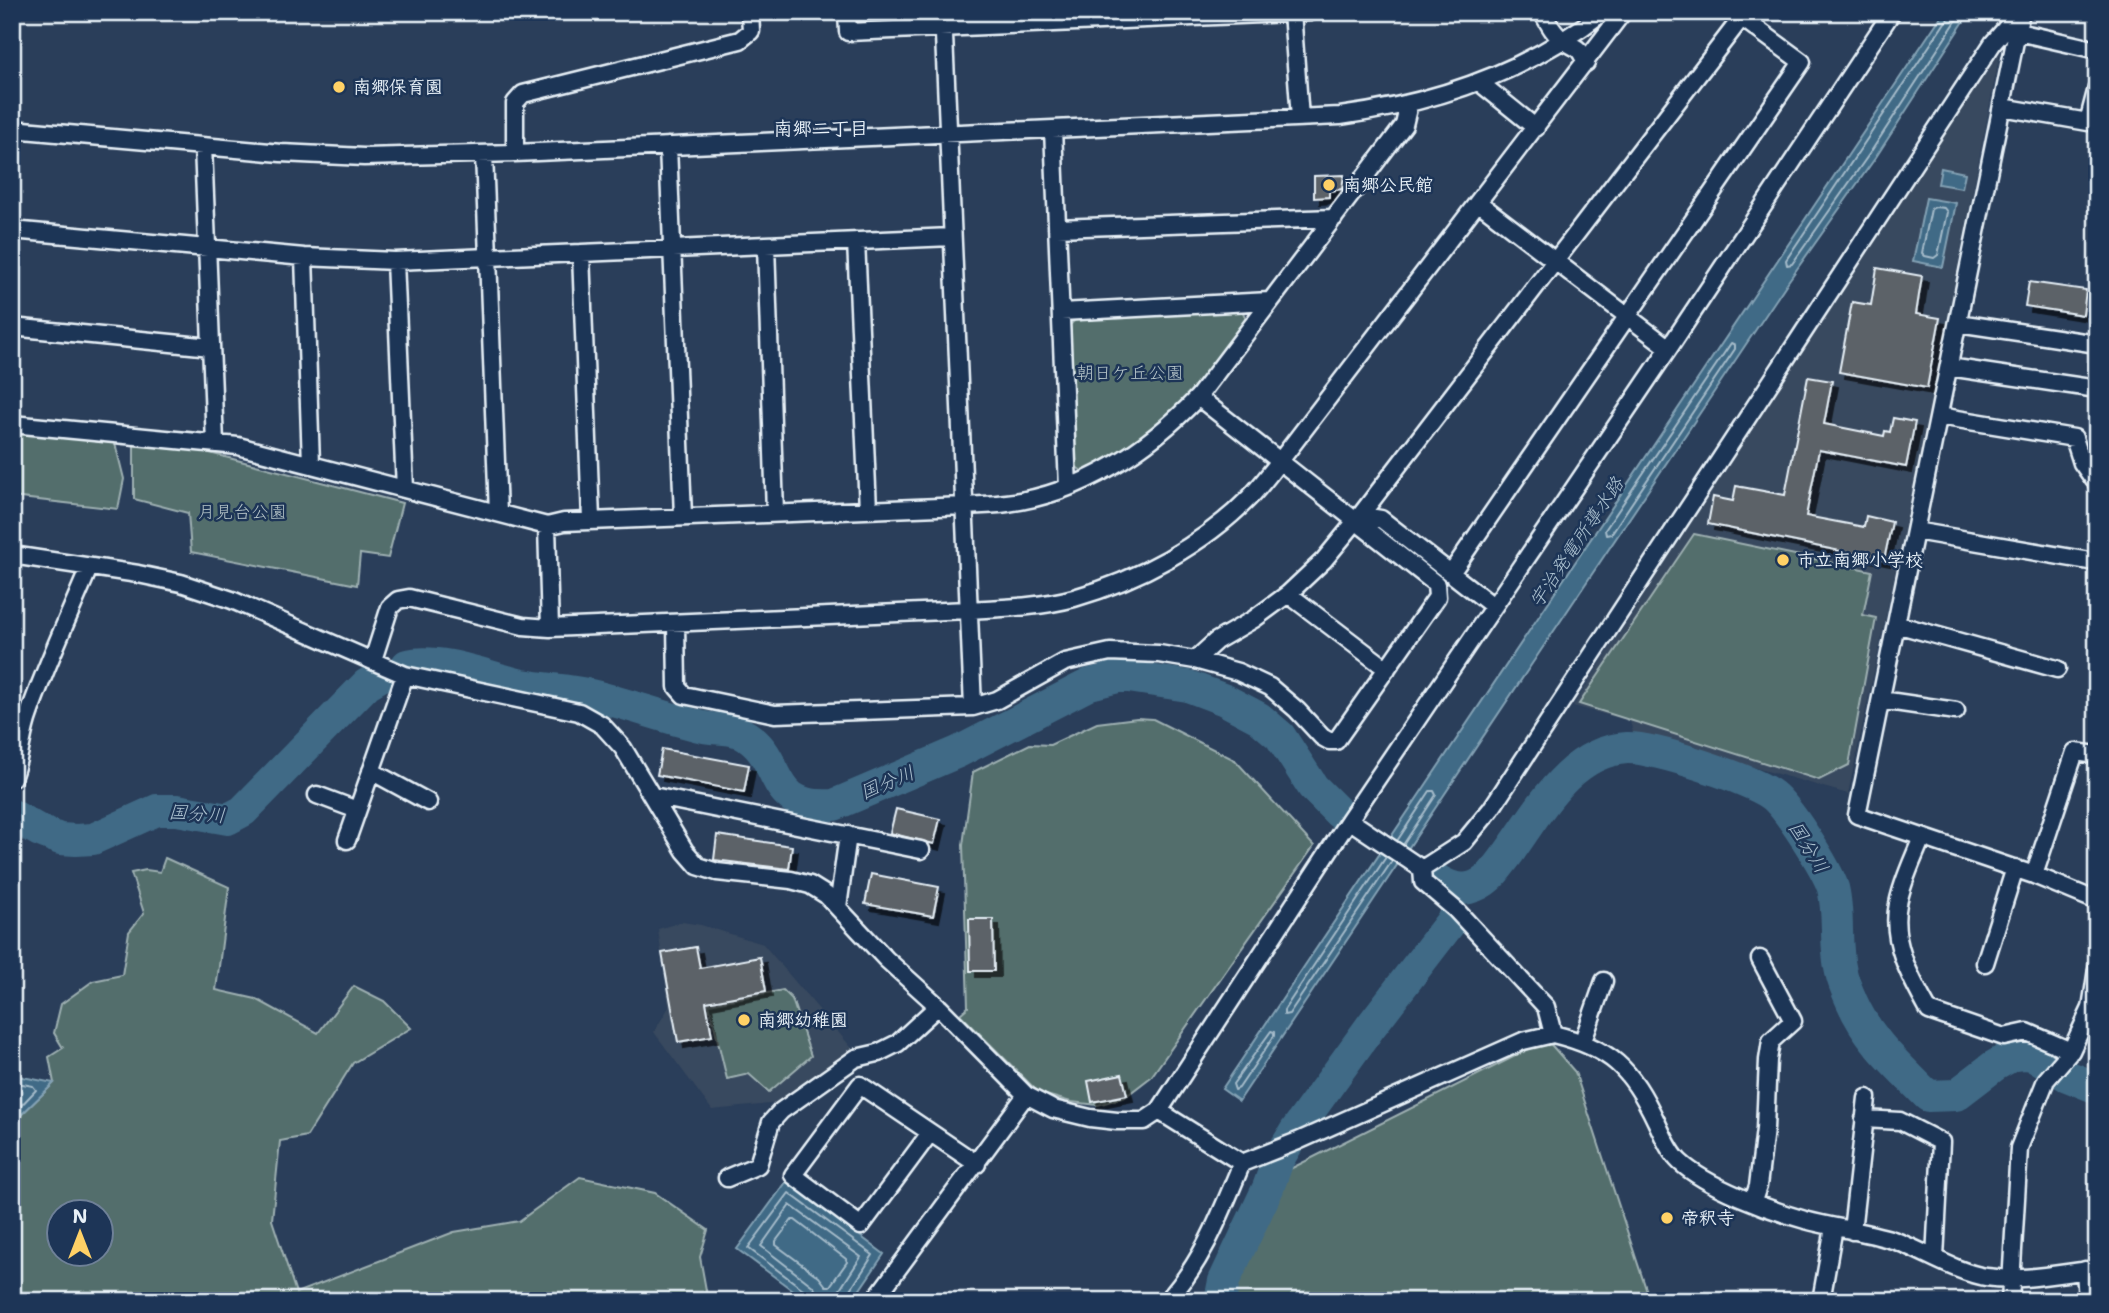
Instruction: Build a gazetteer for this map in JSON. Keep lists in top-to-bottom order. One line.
{"districts":["南郷二丁目"],"water":["宇治発電所導水路","国分川"],"parks":["朝日ケ丘公園","月見台公園"],"places":["南郷保育園","南郷公民館","市立南郷小学校","南郷幼稚園","帝釈寺"],"north":"top"}
